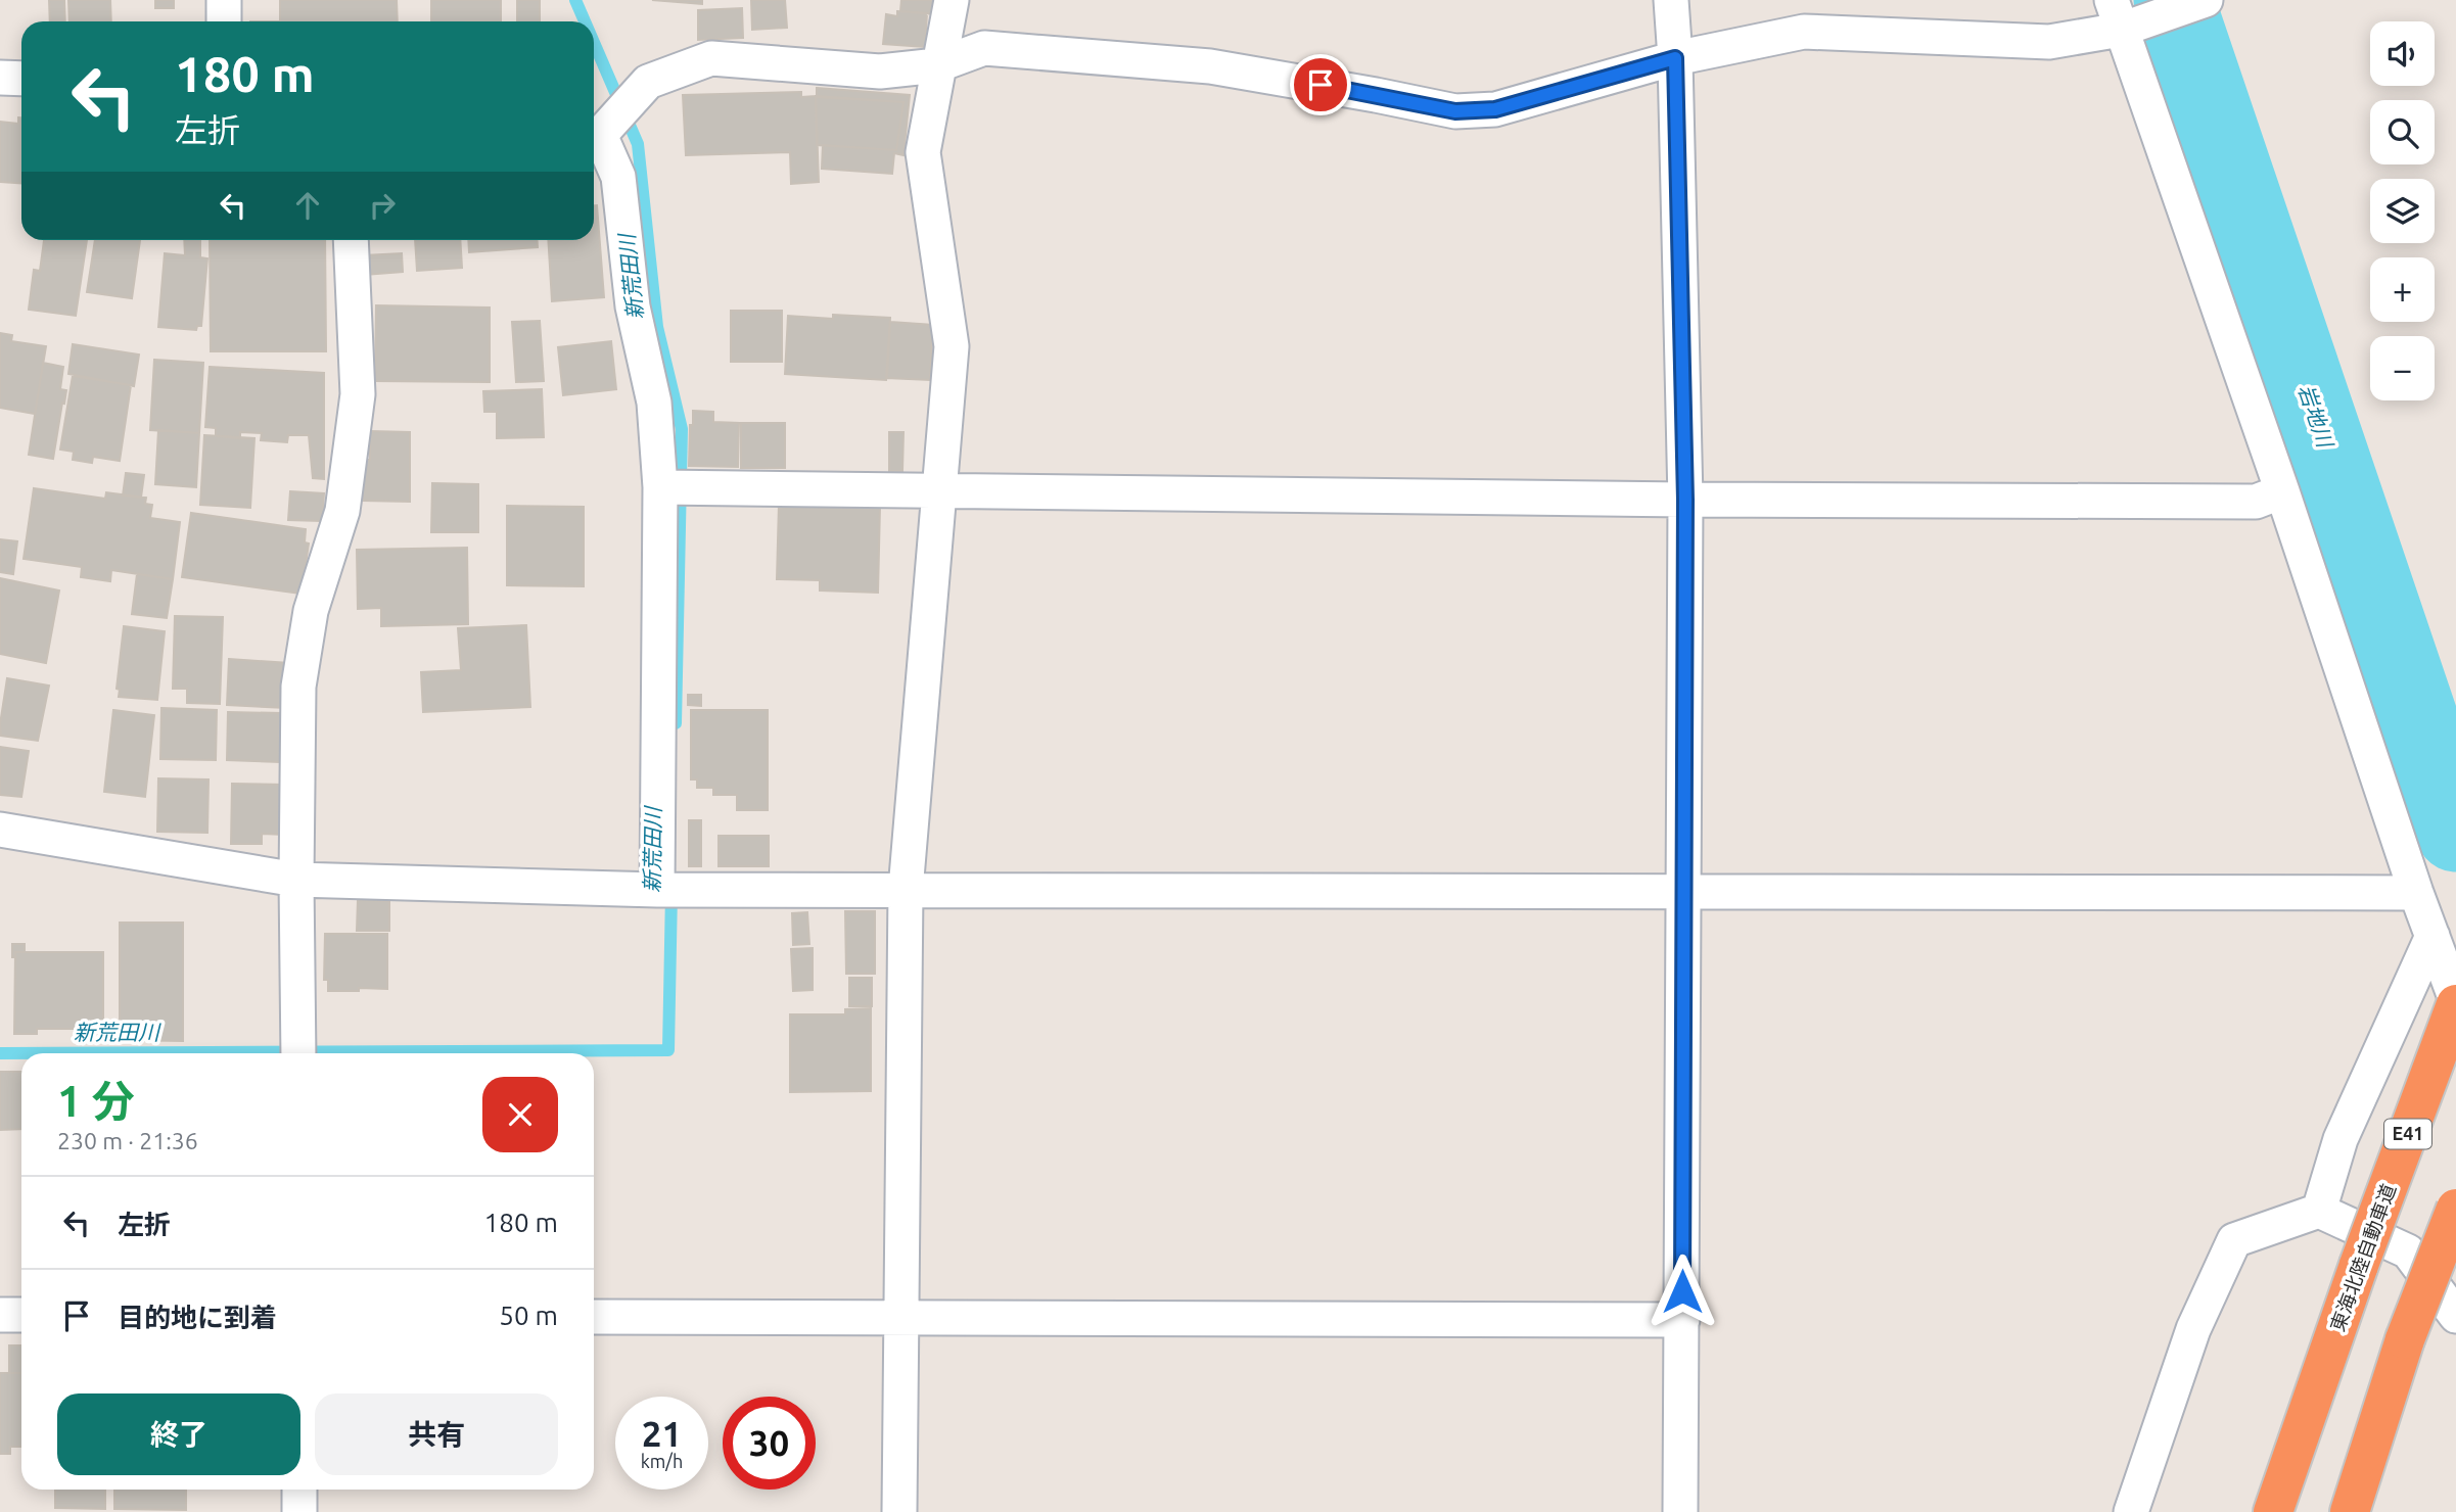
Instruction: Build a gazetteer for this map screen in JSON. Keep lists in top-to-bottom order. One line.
{"streets":{"highway":["E41","東海北陸自動車道"]},"water":["新荒田川","岩地川"],"page":{"map_buttons":["+","−"],"turn":["180 m","左折"],"heading":["1 分","230 m · 21:36"],"list":[{"name":"左折","value":"180 m"},{"name":"目的地に到着","value":"50 m"}],"buttons":["終了","共有"],"speed":"21 km/h","limit":"30"}}
